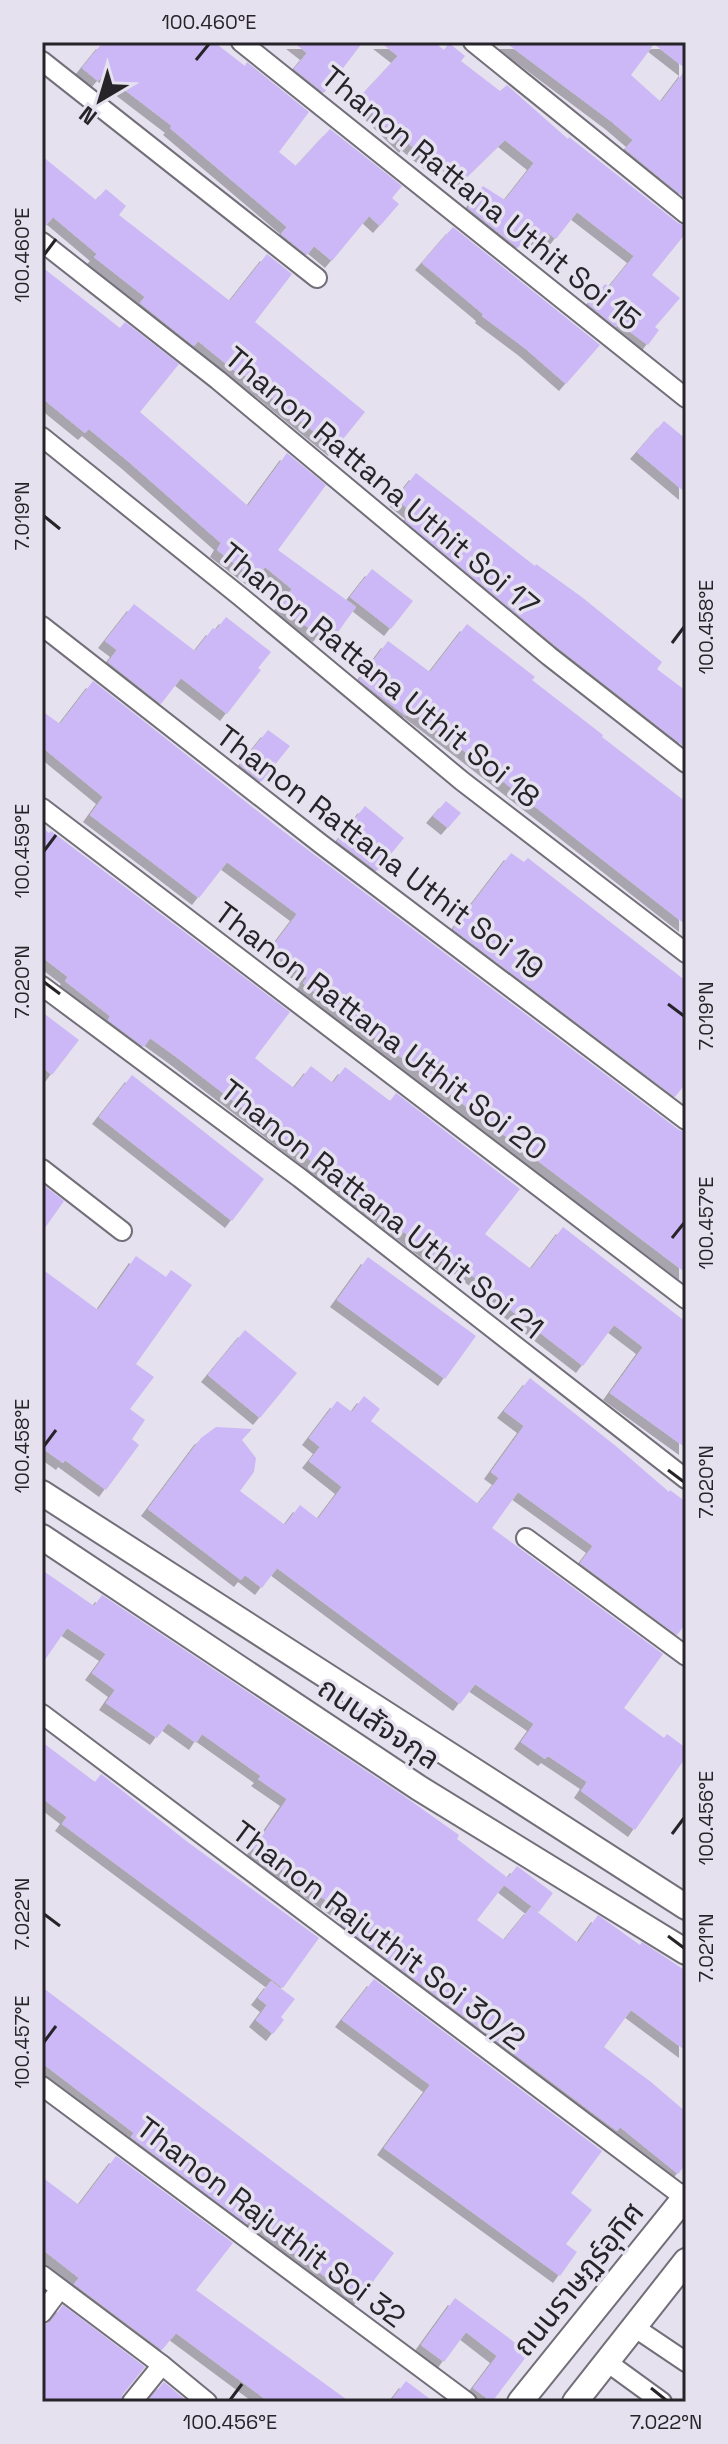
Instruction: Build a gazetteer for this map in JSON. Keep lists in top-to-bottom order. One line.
{"streets":{"street":["Thanon Rattana Uthit Soi 15","Thanon Rattana Uthit Soi 17","Thanon Rattana Uthit Soi 18","Thanon Rattana Uthit Soi 19","Thanon Rattana Uthit Soi 20","Thanon Rattana Uthit Soi 21","ถนนสัจจกุล","Thanon Rajuthit Soi 30/2","Thanon Rajuthit Soi 32","ถนนราษฏร์อุทิศ"]},"crossings":[["Thanon Rajuthit Soi 30/2","ถนนราษฏร์อุทิศ"]],"north":"bottom left","coordinates":["100.460°E","7.019°N","100.458°E","100.459°E","7.020°N","100.457°E","100.456°E","7.022°N","7.021°N"]}
